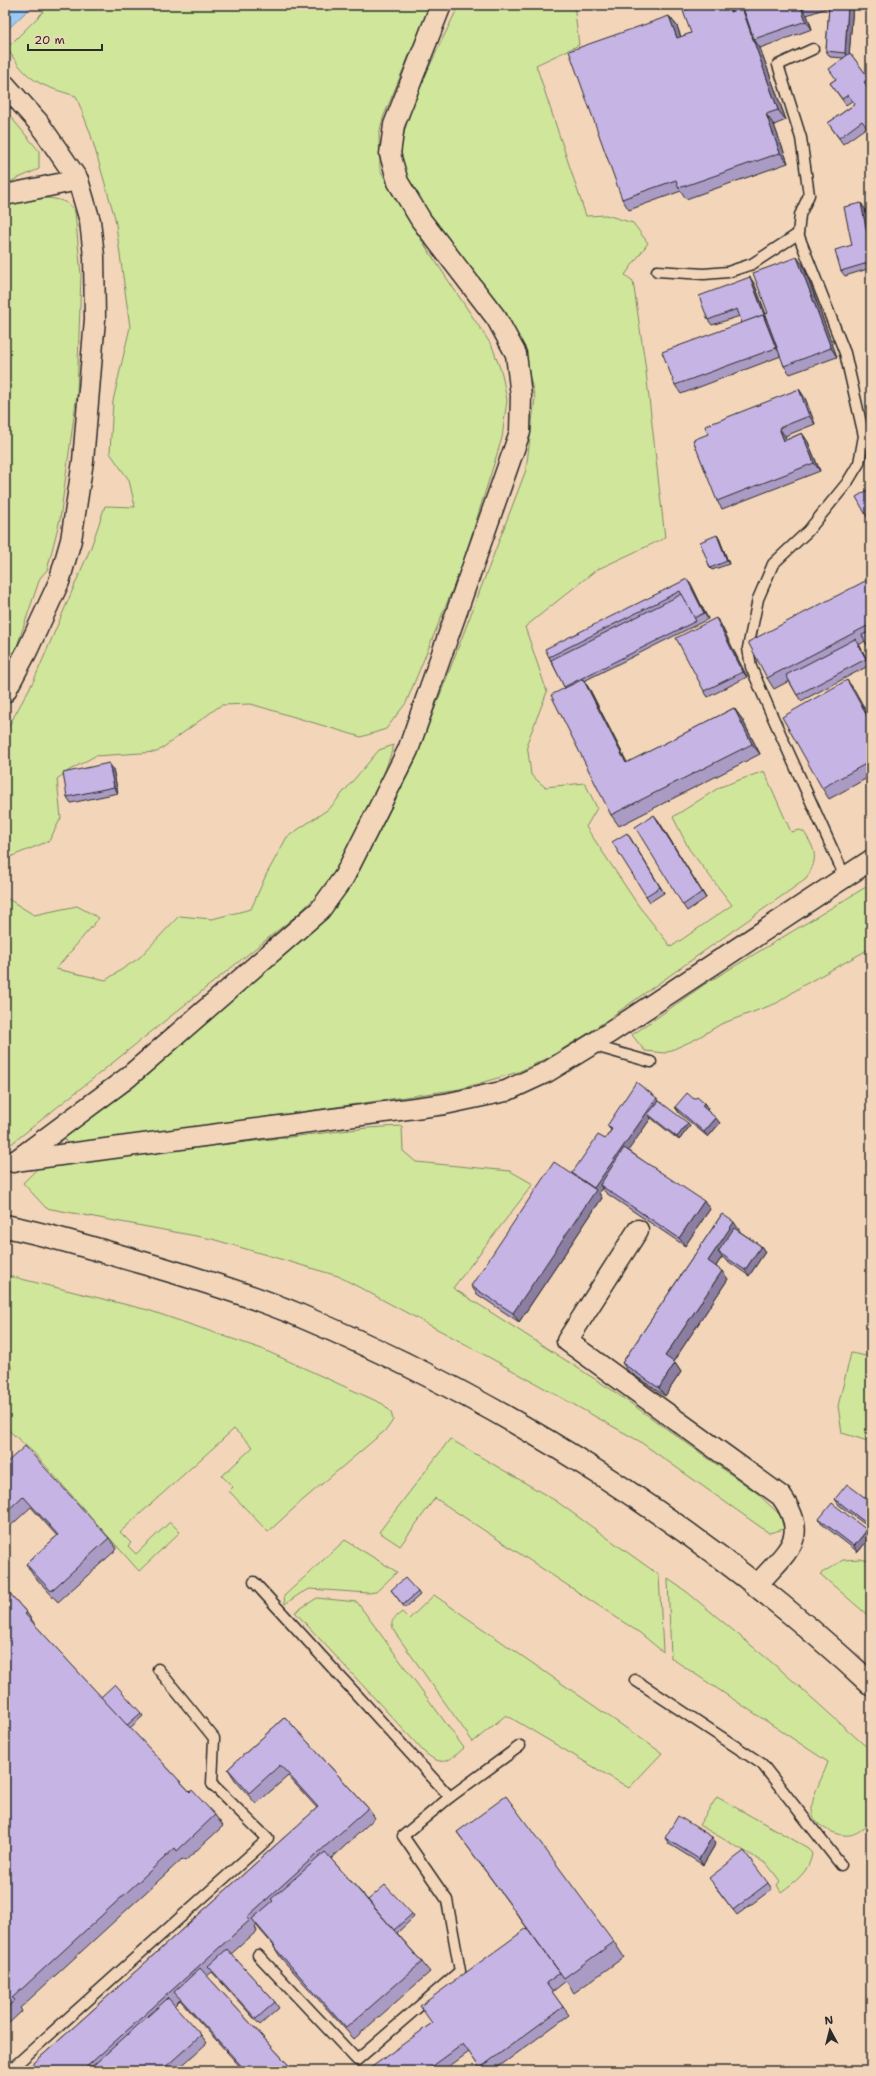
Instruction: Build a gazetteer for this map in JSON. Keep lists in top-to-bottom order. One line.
{"scale_bar":"20 m","north":"top"}
